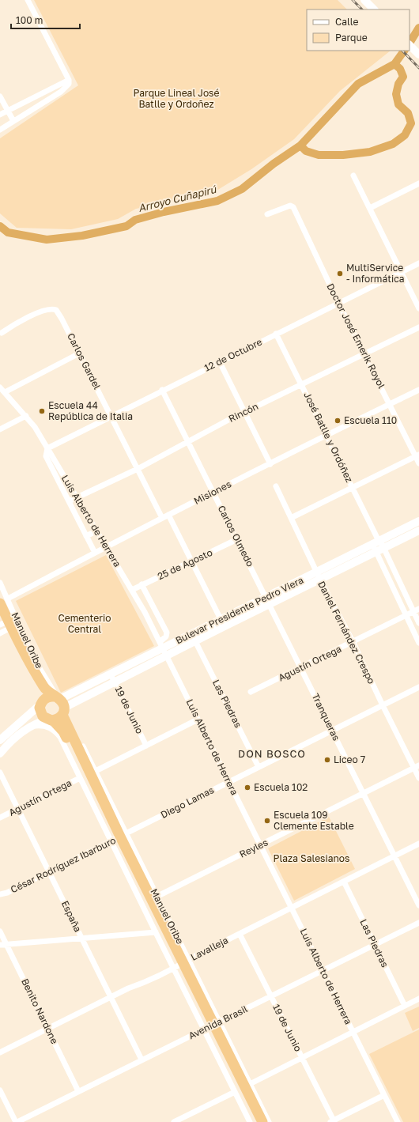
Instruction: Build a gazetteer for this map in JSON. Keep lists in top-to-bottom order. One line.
{"streets":{"highway":["Manuel Oribe"],"street":["Doctor José Emerik Royol","12 de Octubre","Carlos Gardel","Rincón","José Batlle y Ordóñez","Misiones","Luis Alberto de Herrera","Carlos Olmedo","25 de Agosto","Bulevar Presidente Pedro Viera","Daniel Fernández Crespo","Agustín Ortega","Las Piedras","19 de Junio","Tranqueras","Diego Lamas","Reyles","César Rodríguez Ibarburo","España","Lavalleja","Benito Nardone","Avenida Brasil"]},"crossings":[["Doctor José Emerik Royol","12 de Octubre"],["Doctor José Emerik Royol","Rincón"],["Doctor José Emerik Royol","Misiones"],["12 de Octubre","Carlos Gardel"],["12 de Octubre","José Batlle y Ordóñez"],["12 de Octubre","Luis Alberto de Herrera"],["12 de Octubre","Carlos Olmedo"],["Carlos Gardel","Rincón"],["Carlos Gardel","Misiones"],["Rincón","José Batlle y Ordóñez"],["Rincón","Luis Alberto de Herrera"],["Rincón","Carlos Olmedo"],["José Batlle y Ordóñez","Misiones"],["José Batlle y Ordóñez","Bulevar Presidente Pedro Viera"],["José Batlle y Ordóñez","Agustín Ortega"],["Misiones","Luis Alberto de Herrera"],["Misiones","Carlos Olmedo"],["Misiones","Manuel Oribe"],["Luis Alberto de Herrera","25 de Agosto"],["Luis Alberto de Herrera","Bulevar Presidente Pedro Viera"],["Luis Alberto de Herrera","Diego Lamas"],["Luis Alberto de Herrera","Reyles"],["Luis Alberto de Herrera","Lavalleja"],["Luis Alberto de Herrera","Avenida Brasil"],["Carlos Olmedo","25 de Agosto"],["Carlos Olmedo","Bulevar Presidente Pedro Viera"],["Carlos Olmedo","Tranqueras"],["Bulevar Presidente Pedro Viera","Daniel Fernández Crespo"],["Bulevar Presidente Pedro Viera","Manuel Oribe"],["Bulevar Presidente Pedro Viera","Las Piedras"],["Bulevar Presidente Pedro Viera","19 de Junio"],["Bulevar Presidente Pedro Viera","Tranqueras"],["Daniel Fernández Crespo","Agustín Ortega"],["Daniel Fernández Crespo","Diego Lamas"],["Daniel Fernández Crespo","Reyles"],["Manuel Oribe","Diego Lamas"],["Manuel Oribe","Reyles"],["Manuel Oribe","César Rodríguez Ibarburo"],["Manuel Oribe","Lavalleja"],["Manuel Oribe","Avenida Brasil"],["Agustín Ortega","Tranqueras"],["Agustín Ortega","España"],["Las Piedras","Diego Lamas"],["Las Piedras","Lavalleja"],["Las Piedras","Avenida Brasil"],["19 de Junio","Lavalleja"],["19 de Junio","Avenida Brasil"],["Tranqueras","Diego Lamas"],["Tranqueras","Reyles"],["Tranqueras","Lavalleja"],["Diego Lamas","César Rodríguez Ibarburo"],["César Rodríguez Ibarburo","España"],["España","Lavalleja"],["España","Avenida Brasil"],["Lavalleja","Benito Nardone"],["Benito Nardone","Avenida Brasil"]],"districts":["DON BOSCO"],"water":["Arroyo Cuñapirú"],"parks":["Parque Lineal José Batlle y Ordoñez","Cementerio Central","Plaza Salesianos"],"places":["MultiService - Informática","Escuela 44 República de Italia","Escuela 110","Liceo 7","Escuela 102","Escuela 109 Clemente Estable"],"legend":["Calle","Parque"],"scale_bar":"100 m"}
